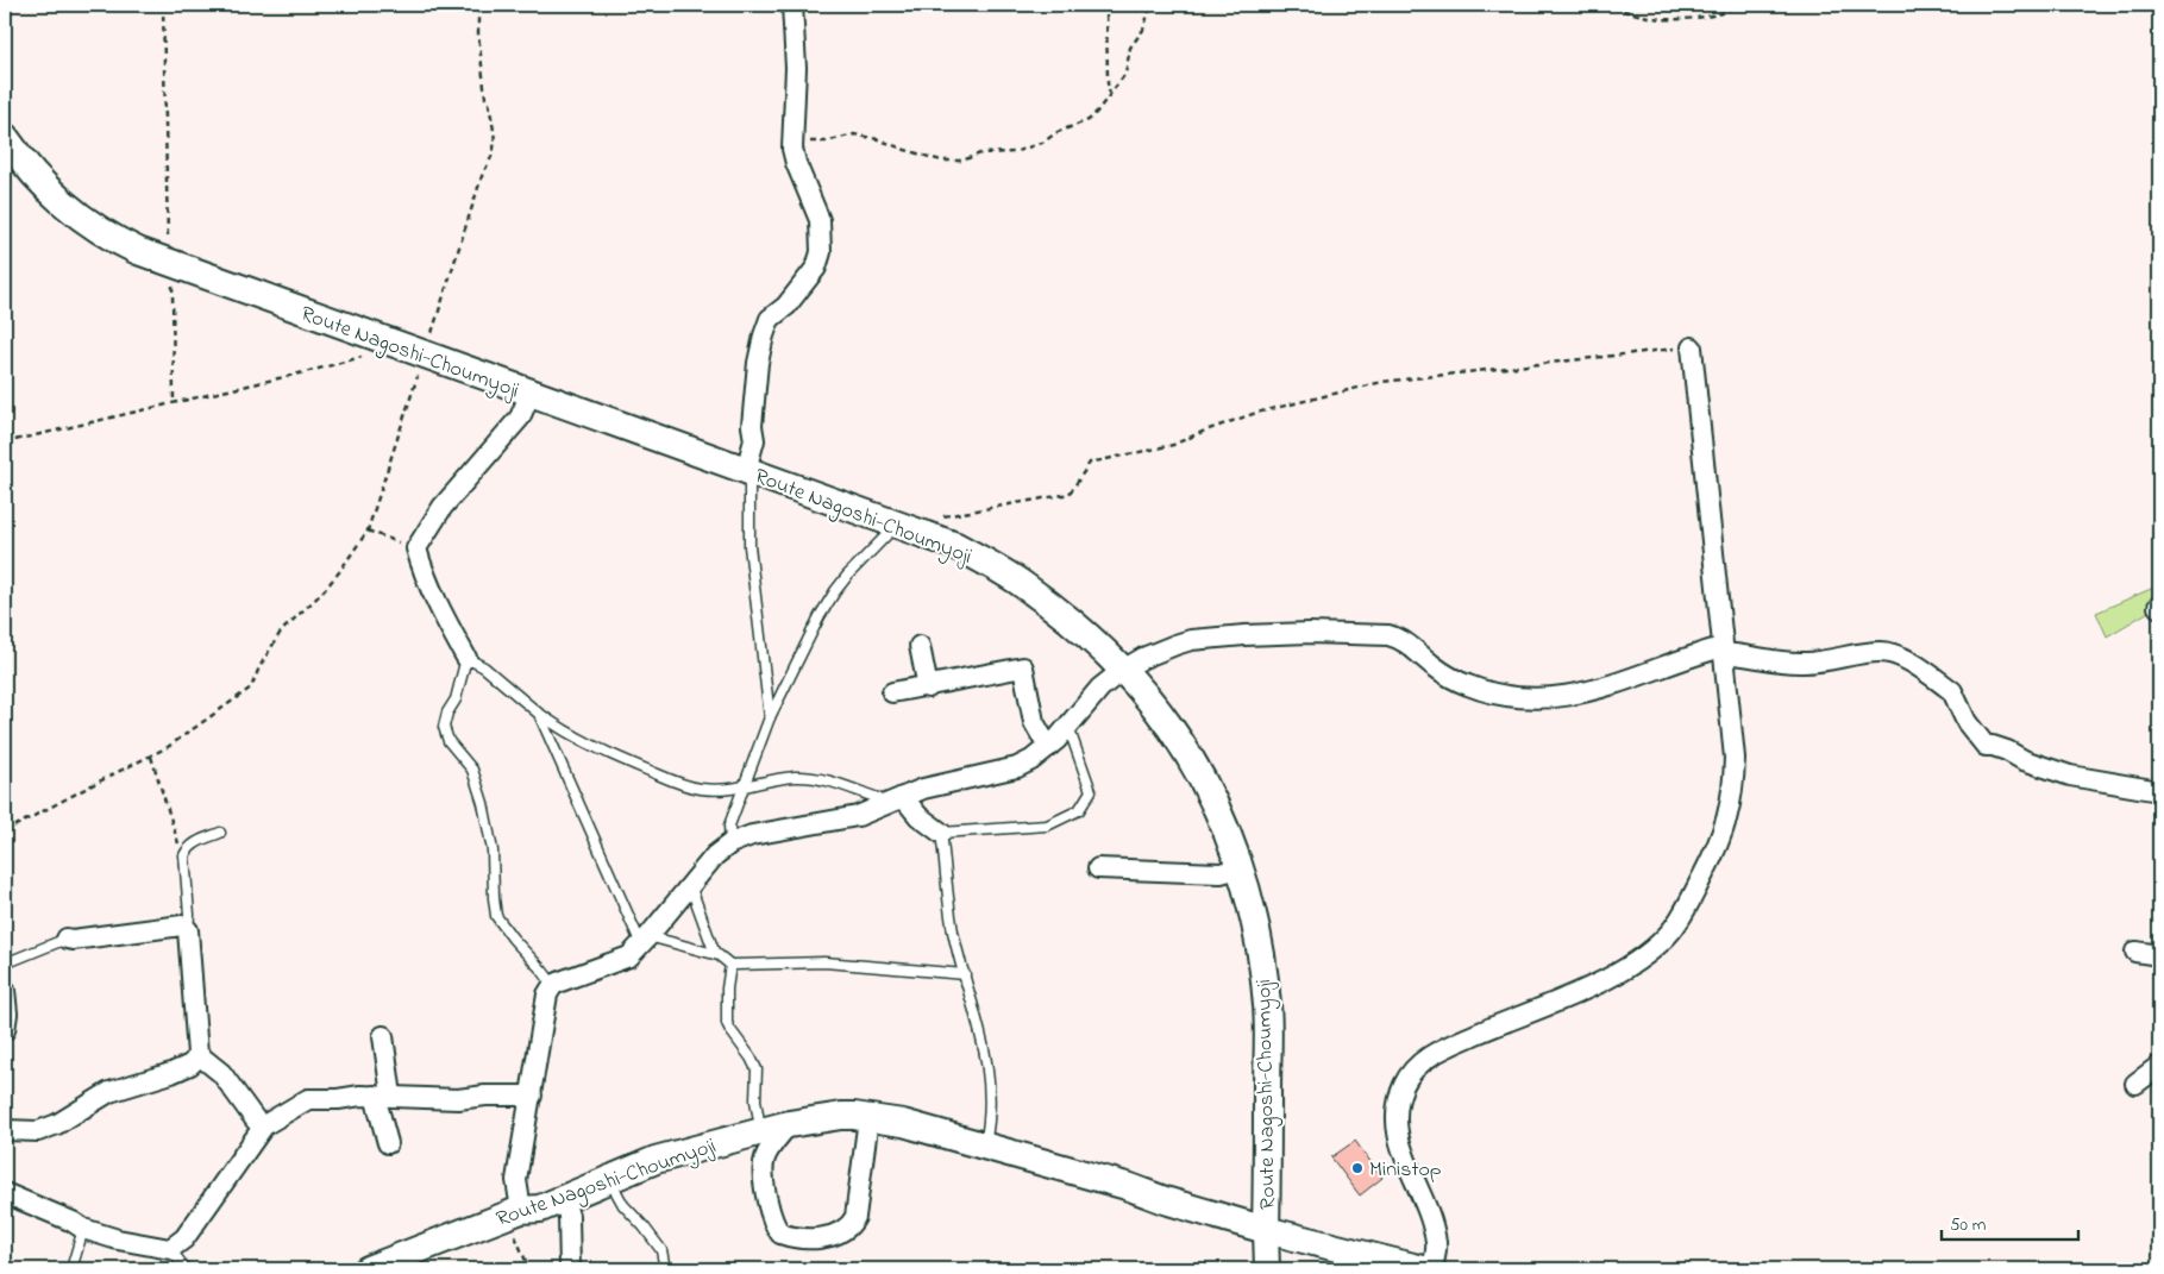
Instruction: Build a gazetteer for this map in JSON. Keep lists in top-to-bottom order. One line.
{"streets":{"main road":["Route Nagoshi-Choumyoji"]},"places":["Ministop"],"scale_bar":"50 m"}
